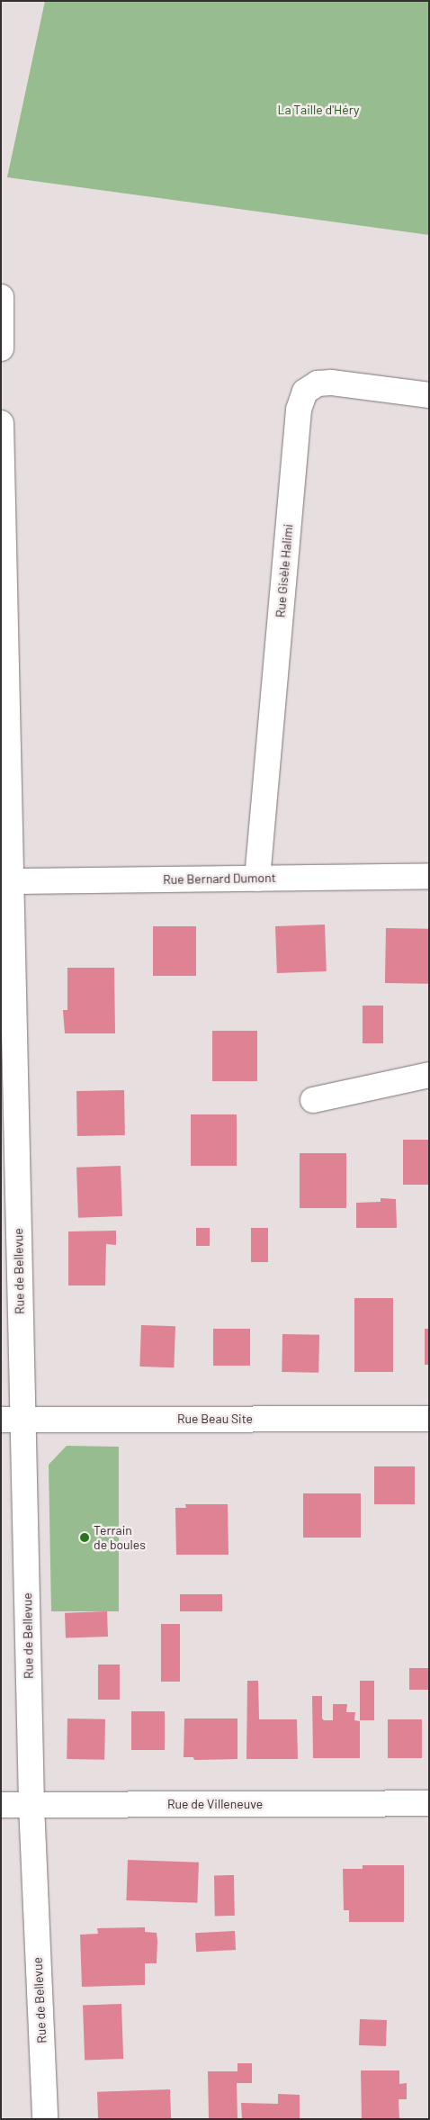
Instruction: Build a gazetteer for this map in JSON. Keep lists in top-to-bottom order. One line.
{"streets":{"street":["Rue Gisèle Halimi","Rue Bernard Dumont","Rue de Bellevue","Rue Beau Site","Rue de Villeneuve"]},"crossings":[["Rue Gisèle Halimi","Rue Bernard Dumont"],["Rue Bernard Dumont","Rue de Bellevue"],["Rue de Bellevue","Rue Beau Site"],["Rue de Bellevue","Rue de Villeneuve"]],"parks":["La Taille d'Héry"],"places":["Terrain de boules"]}
